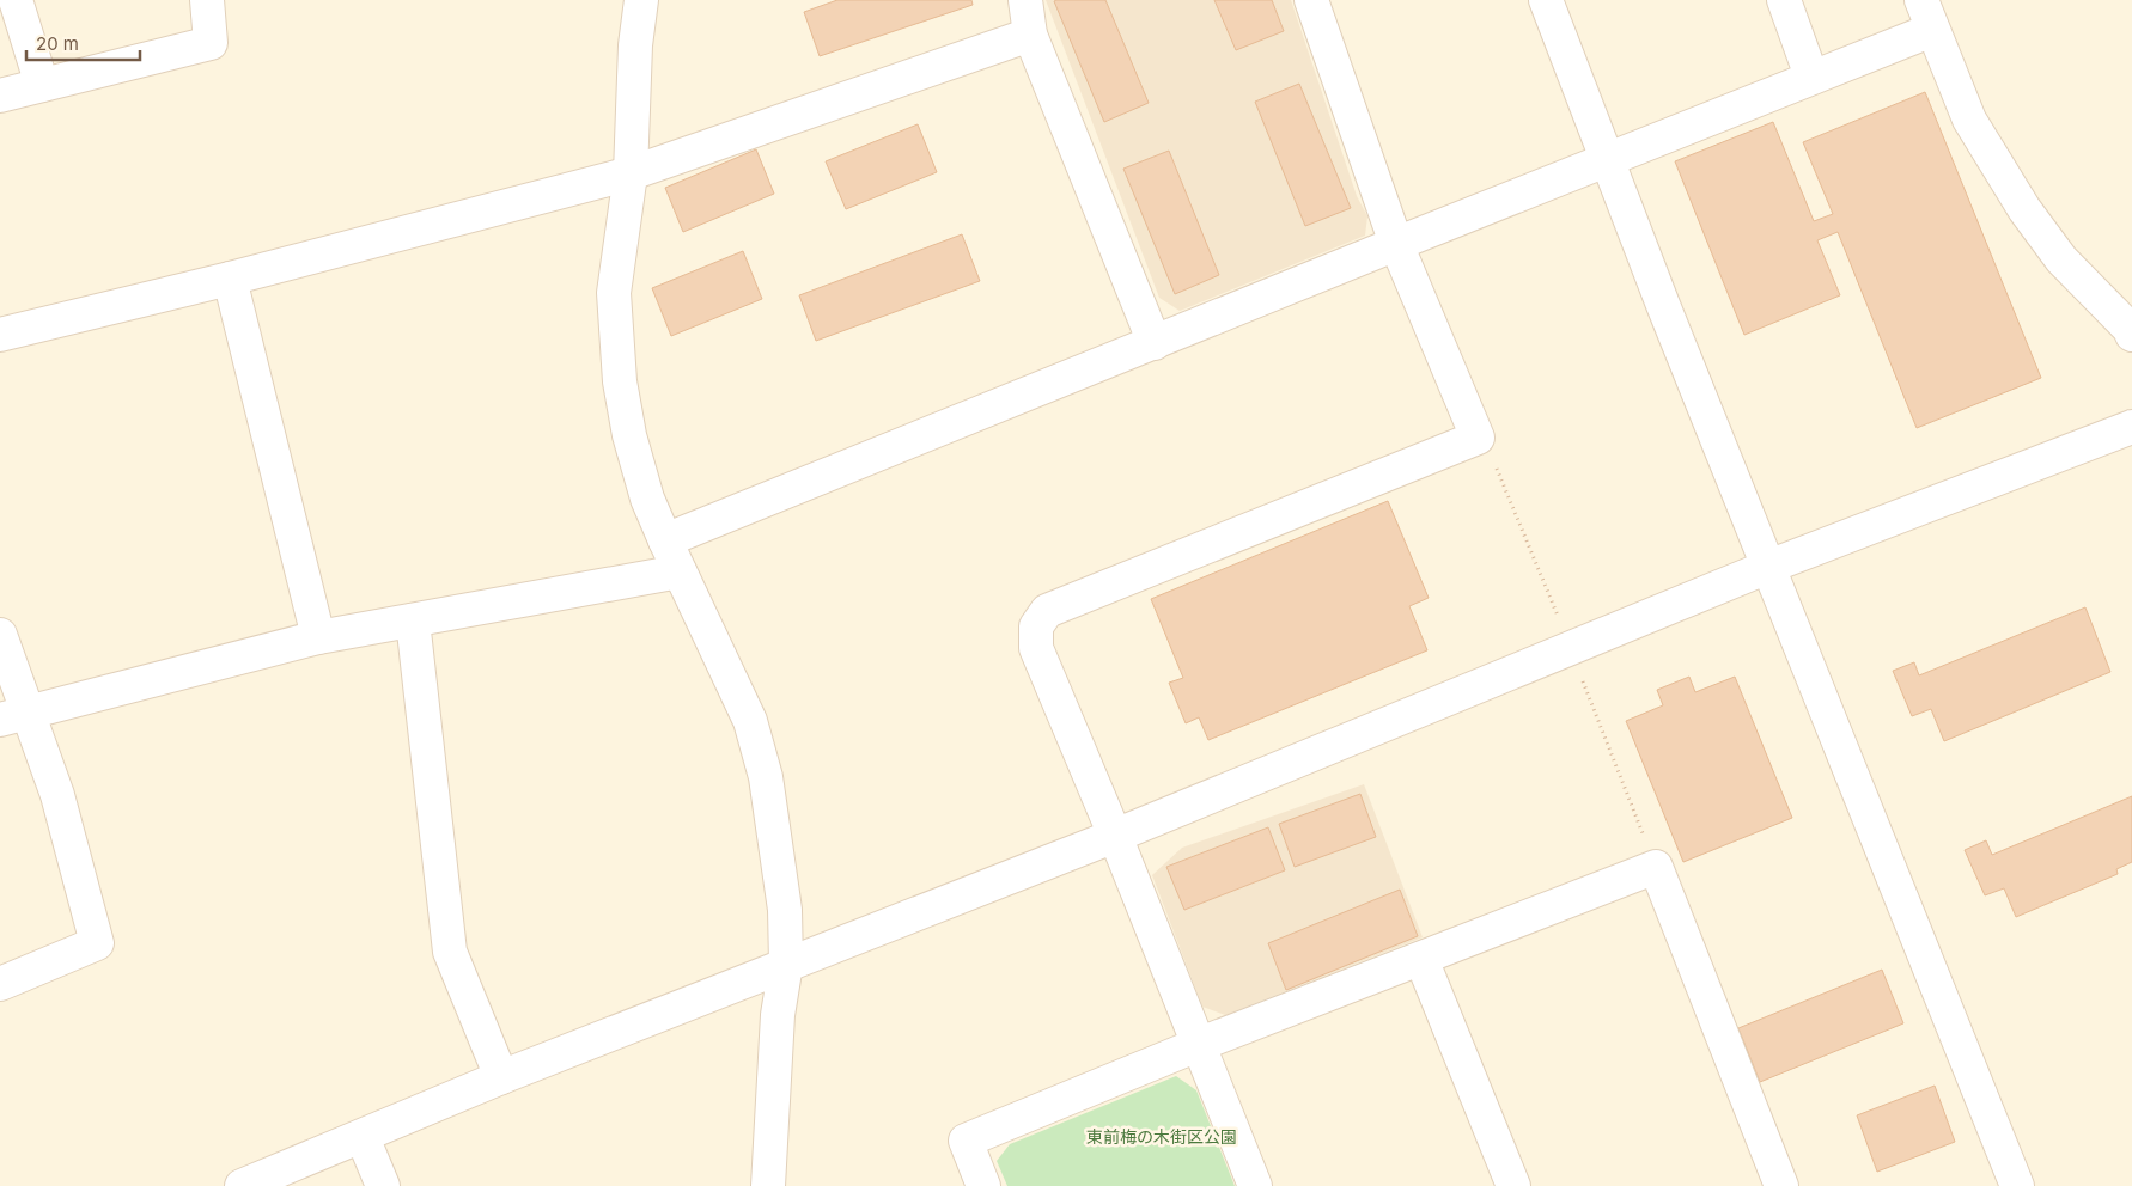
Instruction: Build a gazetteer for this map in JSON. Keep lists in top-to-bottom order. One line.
{"parks":["東前梅の木街区公園"],"scale_bar":"20 m"}
